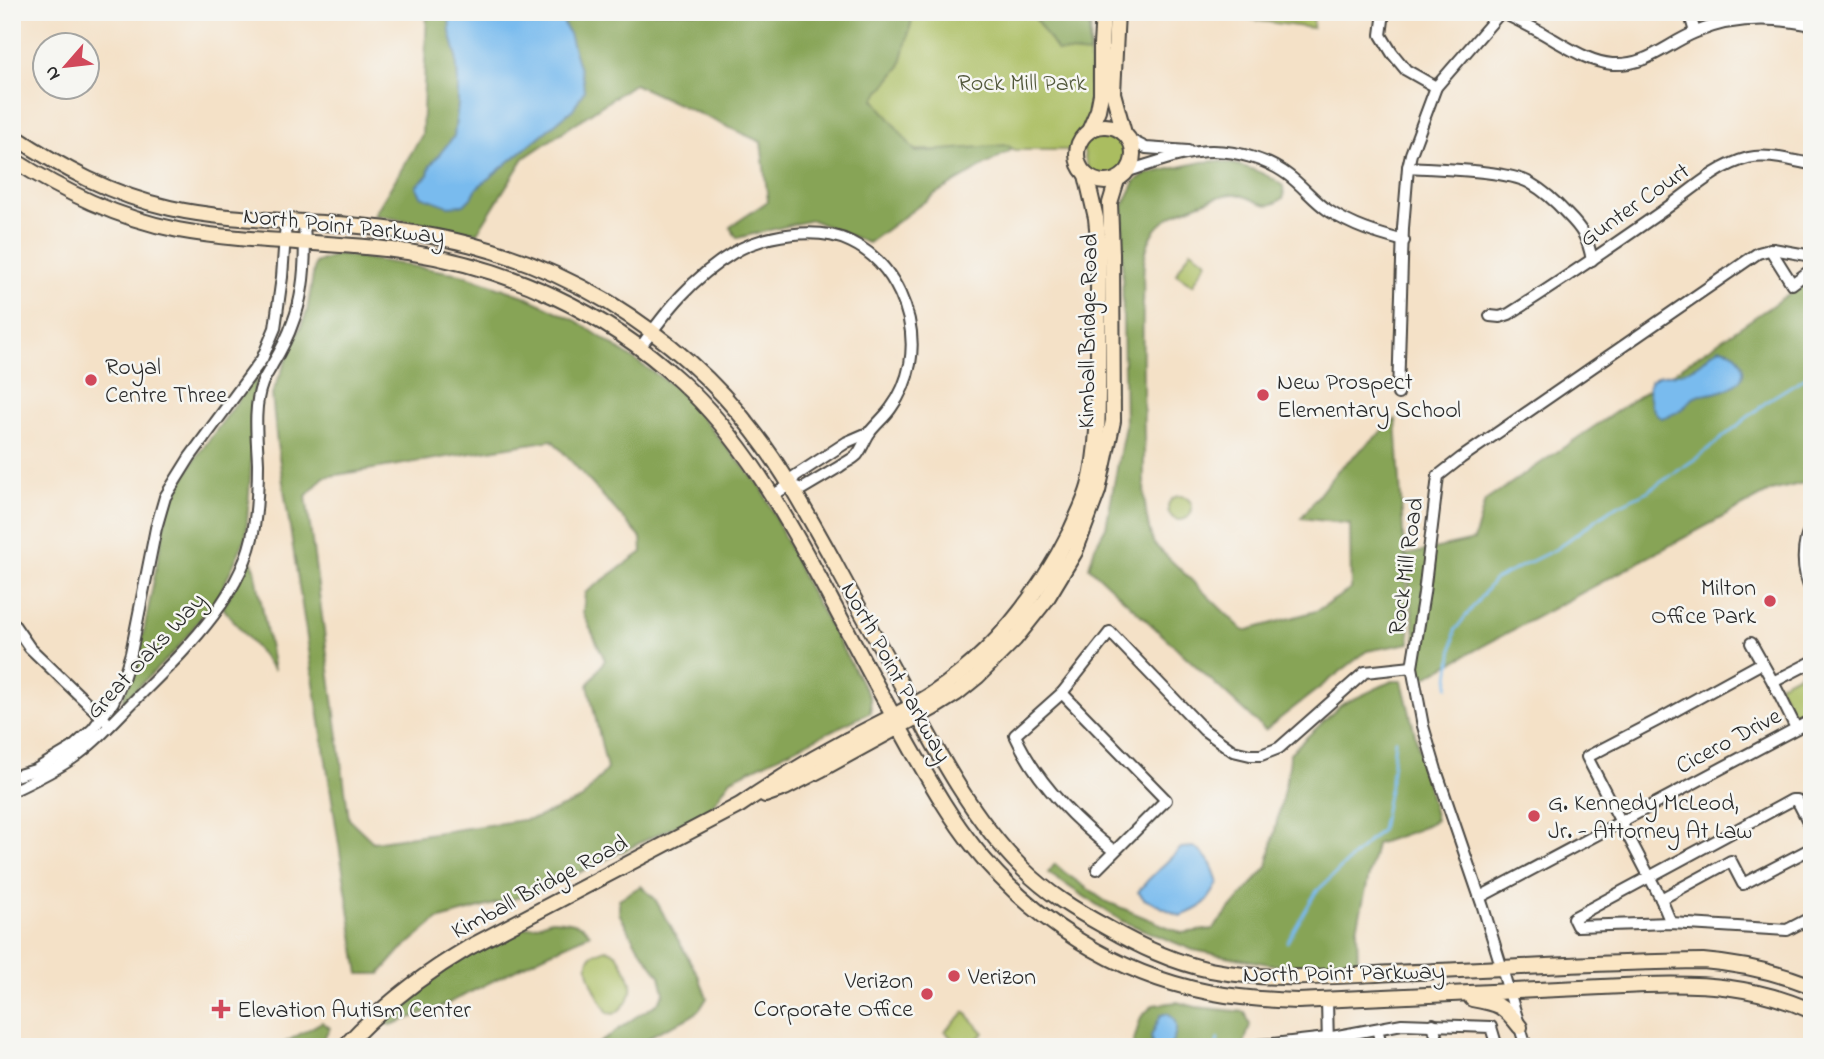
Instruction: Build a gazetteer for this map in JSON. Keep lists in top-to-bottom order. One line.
{"streets":{"street":["Gunter Court","North Point Parkway","Kimball Bridge Road","Rock Mill Road","Great Oaks Way","Cicero Drive"]},"crossings":[["North Point Parkway","Kimball Bridge Road"],["North Point Parkway","Rock Mill Road"],["North Point Parkway","Great Oaks Way"],["Rock Mill Road","Cicero Drive"]],"parks":["Rock Mill Park"],"places":{"other":["Royal Centre Three","New Prospect Elementary School","Milton Office Park","G. Kennedy McLeod, Jr. - Attorney At Law","Verizon","Verizon Corporate Office"],"health":["Elevation Autism Center"]},"north":"bottom left"}
